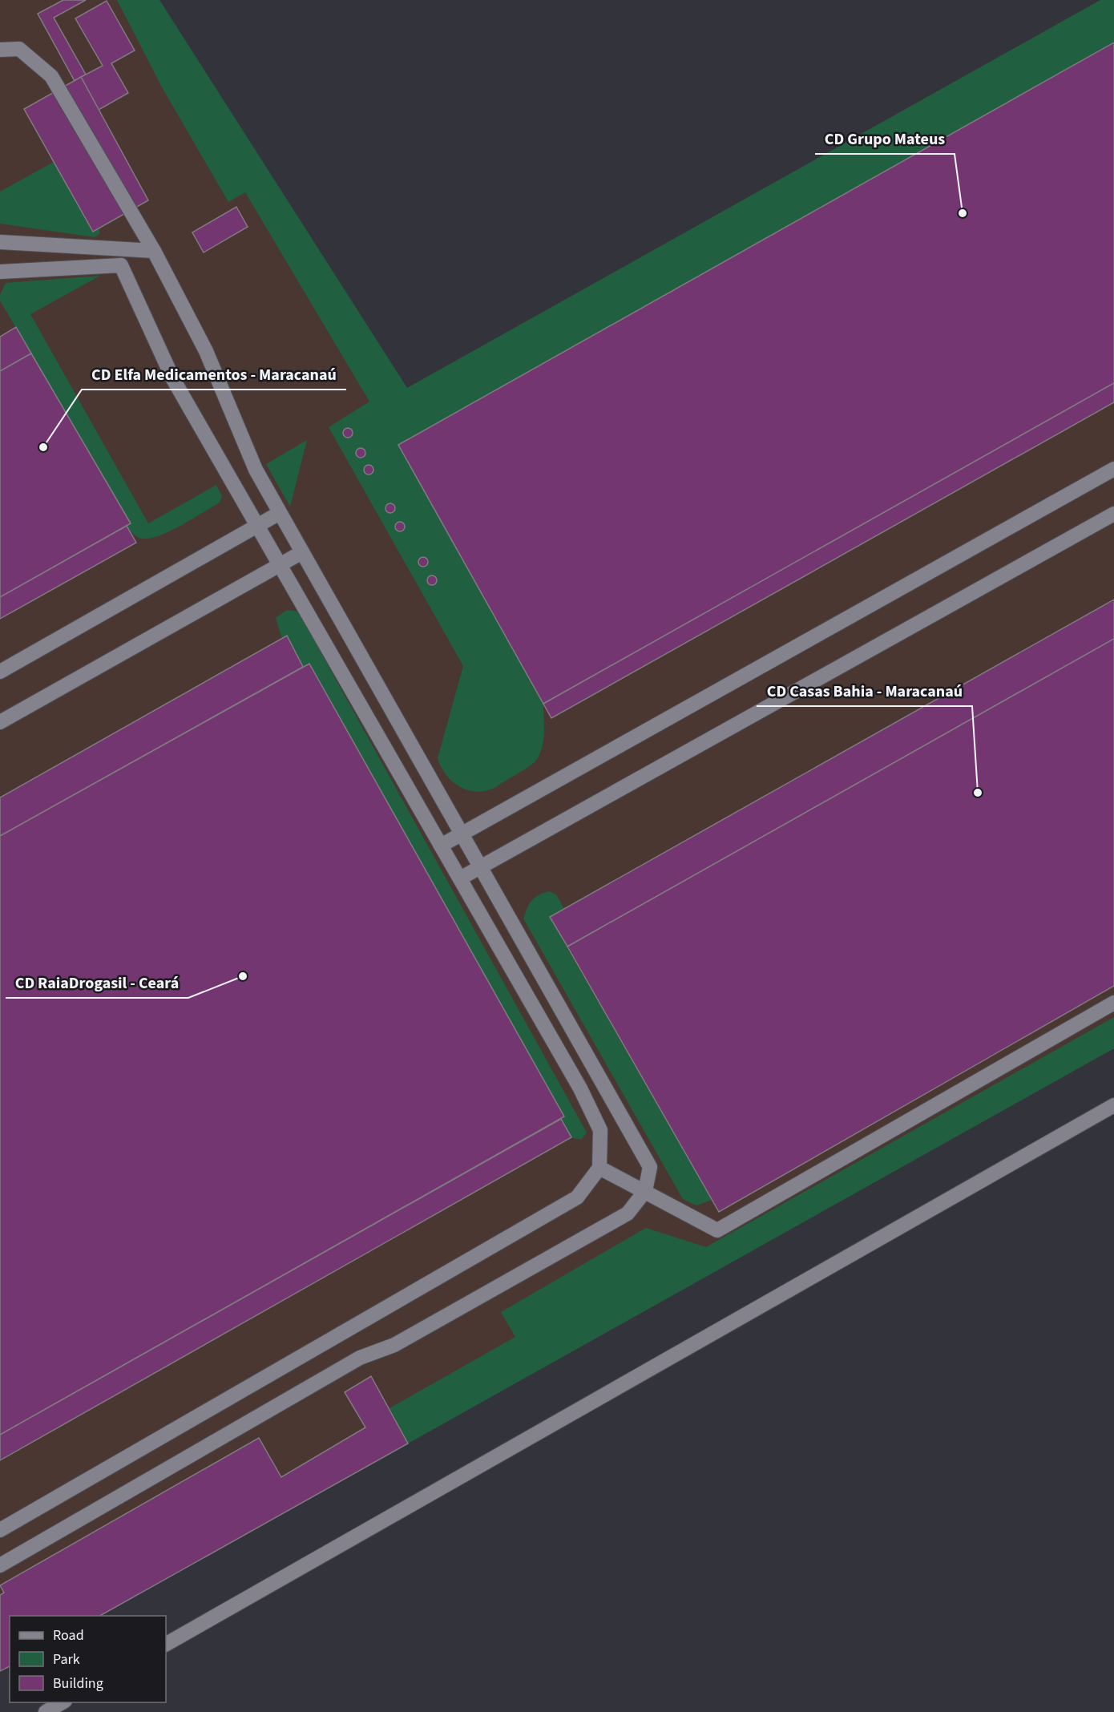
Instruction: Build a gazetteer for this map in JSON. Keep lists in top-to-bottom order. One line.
{"places":["CD Grupo Mateus","CD Elfa Medicamentos - Maracanaú","CD Casas Bahia - Maracanaú","CD RaiaDrogasil - Ceará"],"legend":["Road","Park","Building"]}
